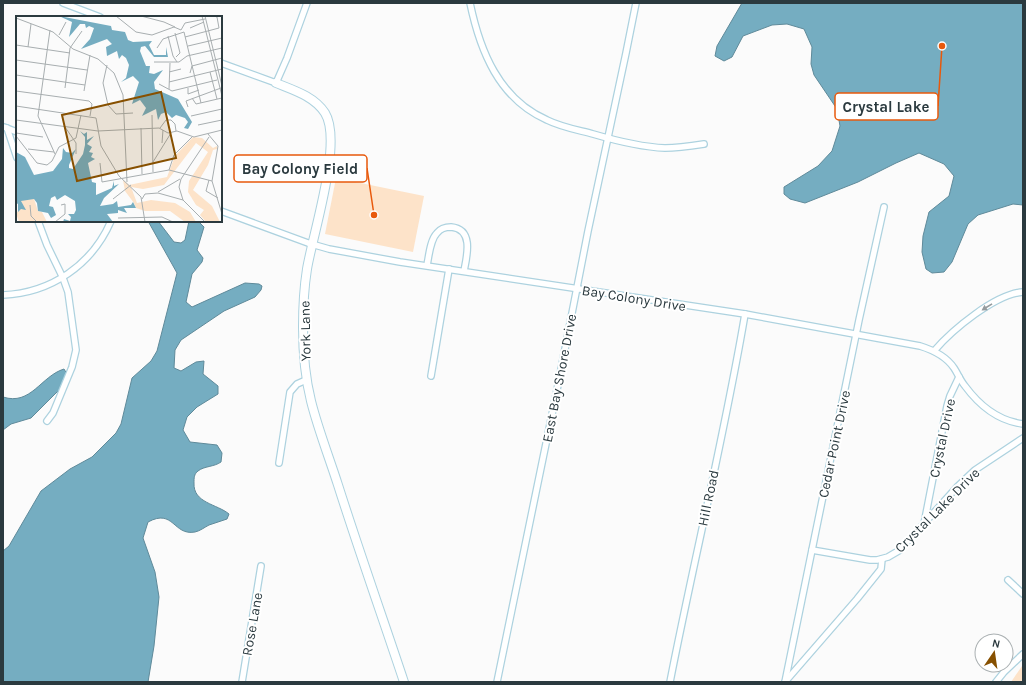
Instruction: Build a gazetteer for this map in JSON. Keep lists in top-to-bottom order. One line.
{"streets":{"street":["Bay Colony Drive","York Lane","East Bay Shore Drive","Crystal Drive","Cedar Point Drive","Hill Road","Crystal Lake Drive","Rose Lane"]},"crossings":[["Bay Colony Drive","York Lane"],["Bay Colony Drive","East Bay Shore Drive"],["Bay Colony Drive","Crystal Drive"],["Bay Colony Drive","Cedar Point Drive"],["Bay Colony Drive","Hill Road"],["Crystal Drive","Crystal Lake Drive"],["Cedar Point Drive","Crystal Lake Drive"]],"places":["Crystal Lake","Bay Colony Field"],"north":"top"}
